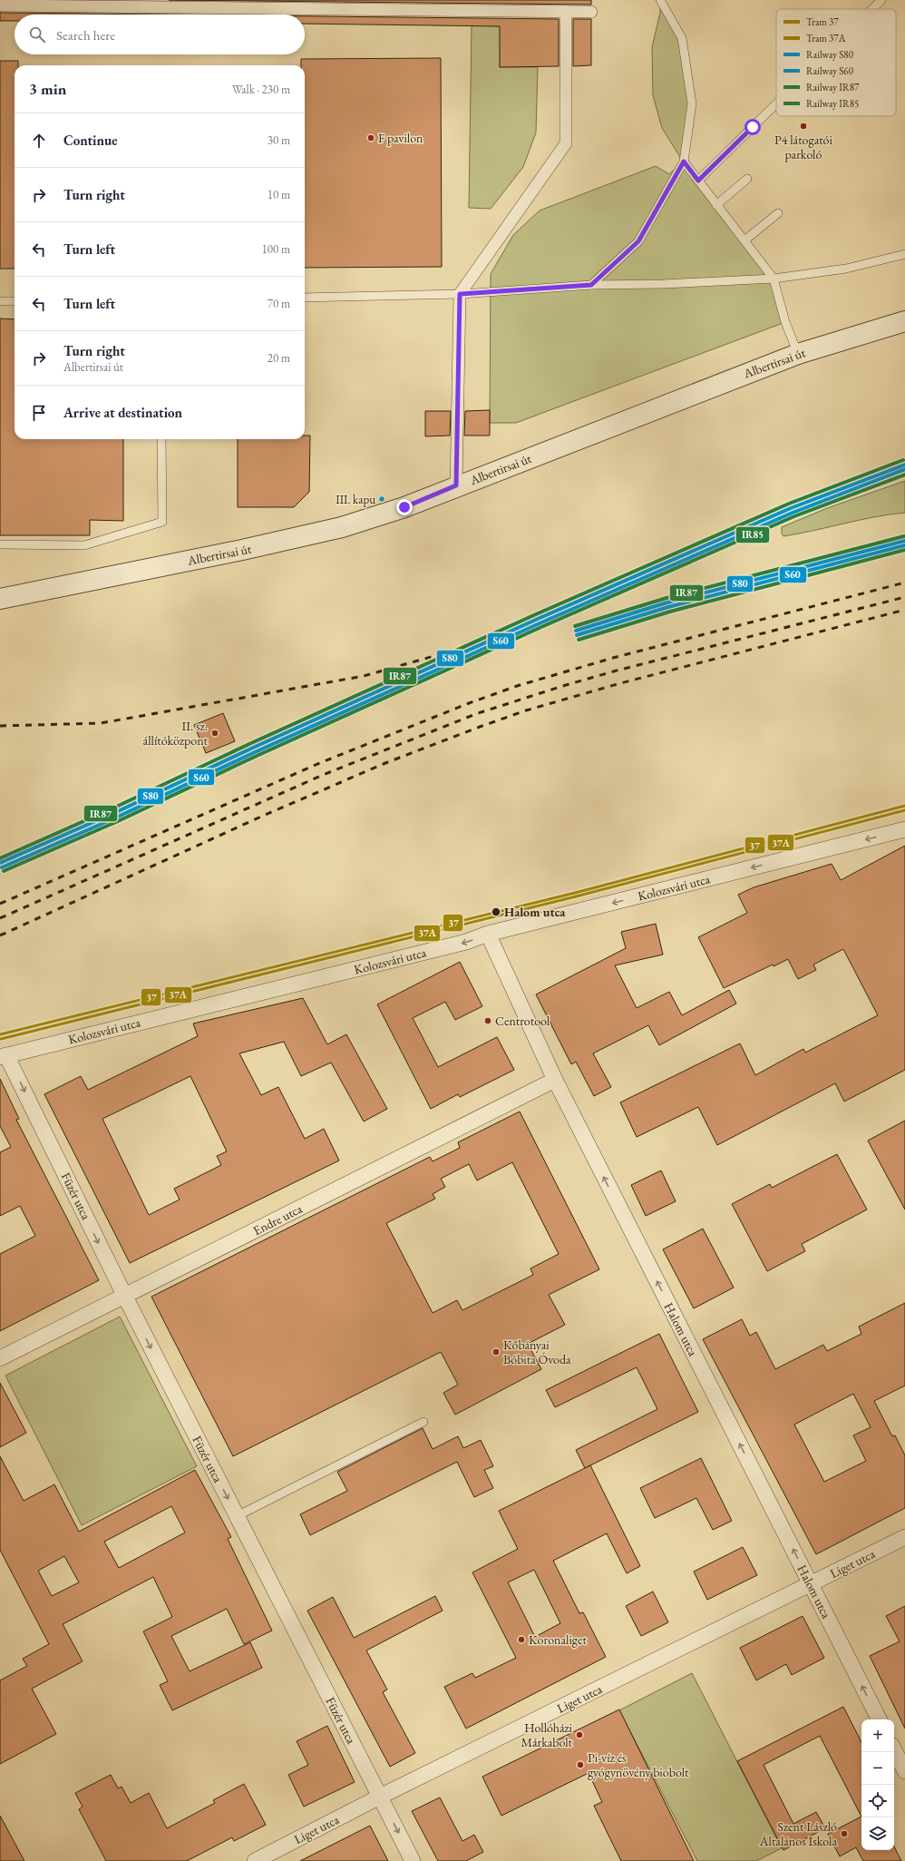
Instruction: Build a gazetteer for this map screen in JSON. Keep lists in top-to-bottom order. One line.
{"streets":{"street":["Albertirsai út","Kolozsvári utca","Füzér utca","Endre utca","Halom utca","Liget utca"]},"crossings":[["Kolozsvári utca","Füzér utca"],["Kolozsvári utca","Halom utca"],["Füzér utca","Endre utca"],["Füzér utca","Liget utca"],["Endre utca","Halom utca"],["Halom utca","Liget utca"]],"one_way":["Kolozsvári utca","Füzér utca","Halom utca"],"places":["P4 látogatói parkoló","F pavilon","III. kapu","II. sz. állítóközpont","Halom utca","Centrotool","Kőbányai Bóbita Óvoda","Koronaliget","Hollóházi Márkabolt","Pi-víz és gyógynövény biobolt","Szent László Általános Iskola"],"lines":["rail line IR87","rail line S80","rail line S60","rail line IR85","tram line 37","tram line 37A"],"legend":["Tram 37","Tram 37A","Railway S80","Railway S60","Railway IR87","Railway IR85"],"page":{"search":"Search here","heading":["3 min","Walk · 230 m"],"list":[["Continue","30 m"],["Turn right","10 m"],["Turn left","100 m"],["Turn left","70 m"],["Turn right","Albertirsai út","20 m"],"Arrive at destination"],"map_buttons":["+","−"]}}
